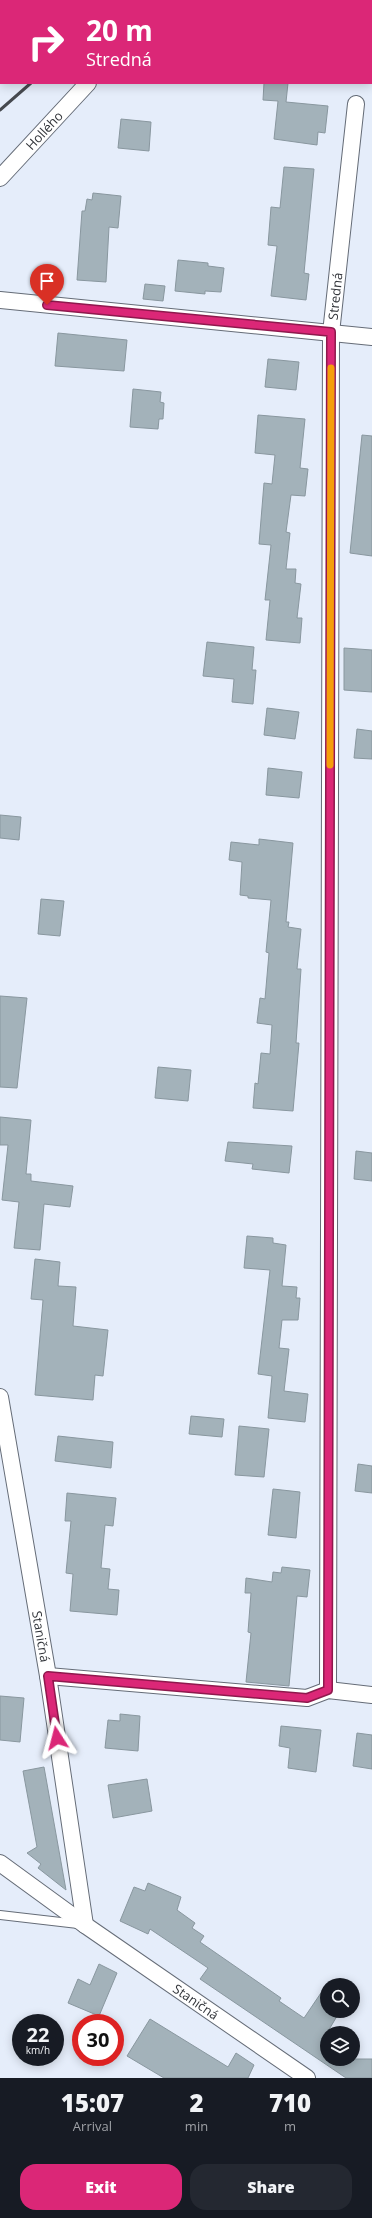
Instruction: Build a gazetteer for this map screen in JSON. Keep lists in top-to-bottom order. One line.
{"streets":{"street":["Hollého","Stredná","Staničná"]},"page":{"turn":["20 m","Stredná"],"speed":"22 km/h","limit":"30","eta":["15:07","Arrival","2","min","710","m"],"buttons":["Exit","Share"]}}
